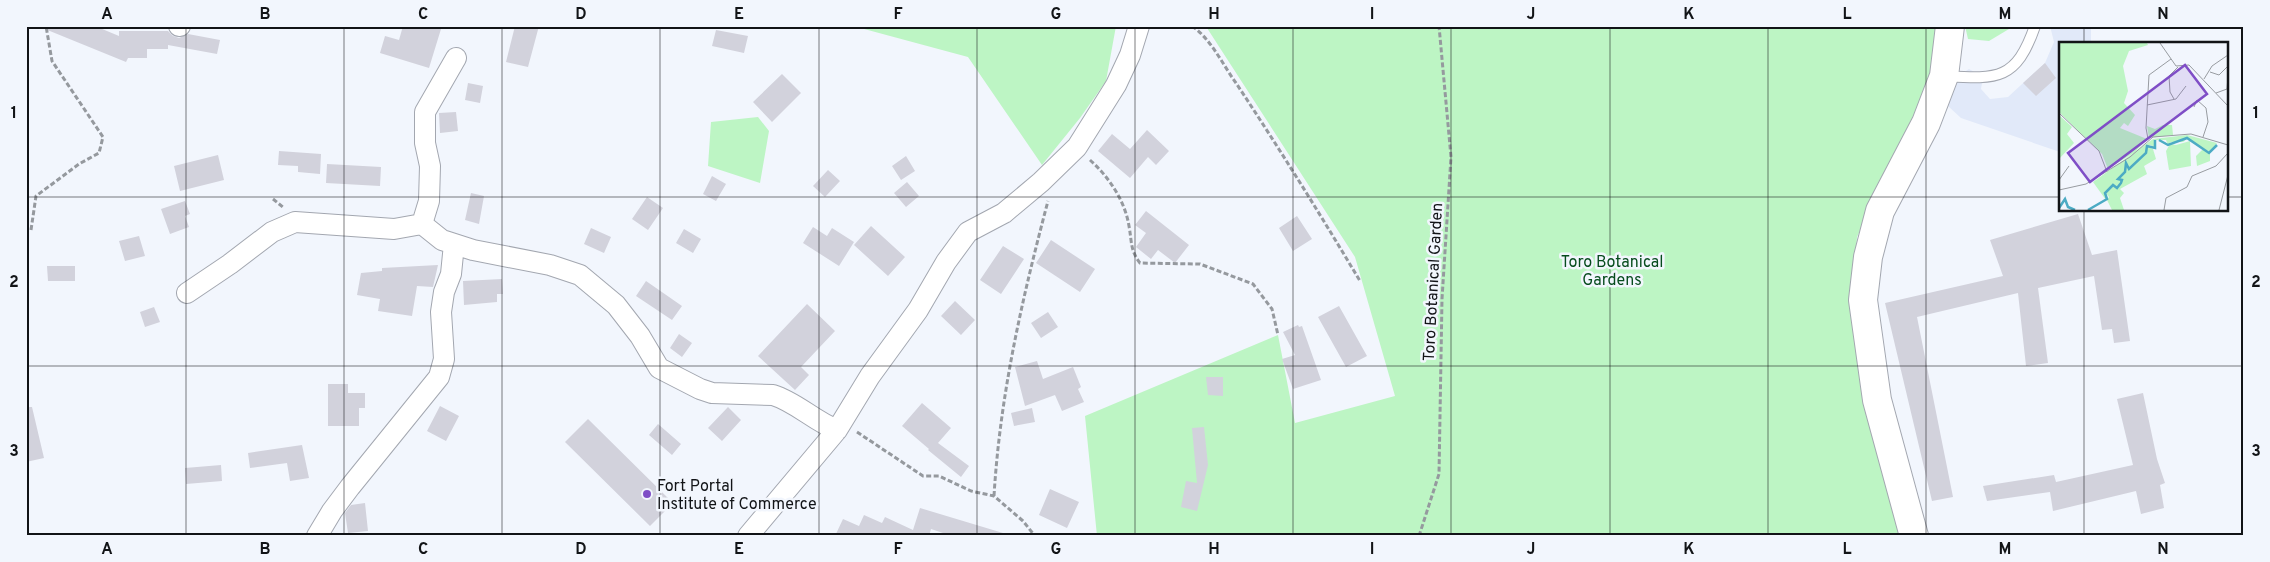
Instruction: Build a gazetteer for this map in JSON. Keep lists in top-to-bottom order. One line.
{"streets":{"path":["Toro Botanical Garden"]},"parks":["Toro Botanical Gardens"],"places":["Fort Portal Institute of Commerce"],"grid":{"columns":["A","B","C","D","E","F","G","H","I","J","K","L","M","N"],"rows":["1","2","3"]}}
